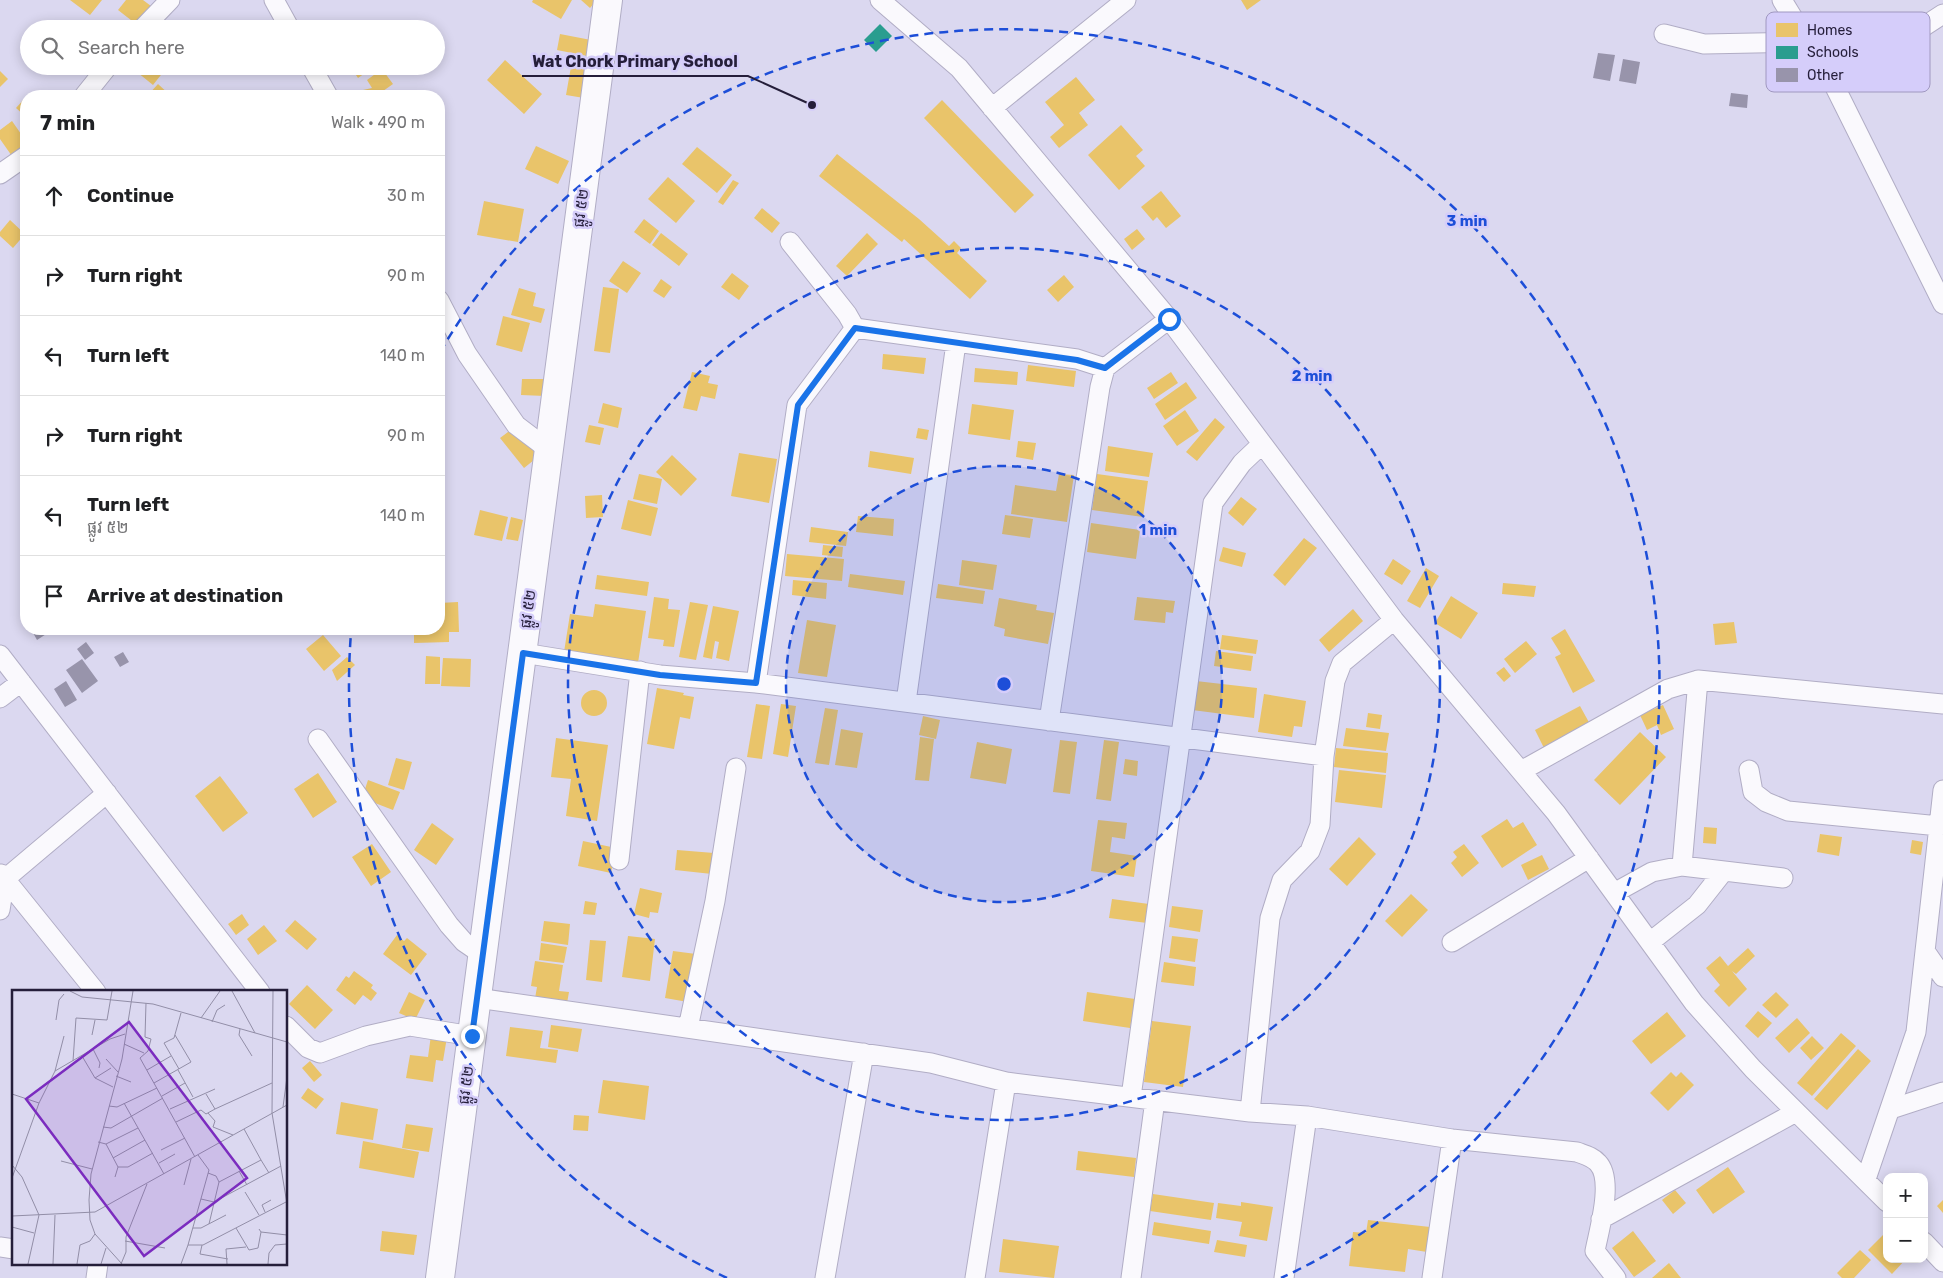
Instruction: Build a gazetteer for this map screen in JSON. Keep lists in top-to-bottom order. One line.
{"streets":{"street":["ផ្លូវ ៥២"]},"places":["Wat Chork Primary School"],"legend":["Homes","Schools","Other"],"page":{"search":"Search here","heading":["7 min","Walk · 490 m"],"list":[["Continue","30 m"],["Turn right","90 m"],["Turn left","140 m"],["Turn right","90 m"],["Turn left","ផ្លូវ ៥២","140 m"],"Arrive at destination"],"map_buttons":["+","−"]},"rings":["3 min","2 min","1 min"]}
